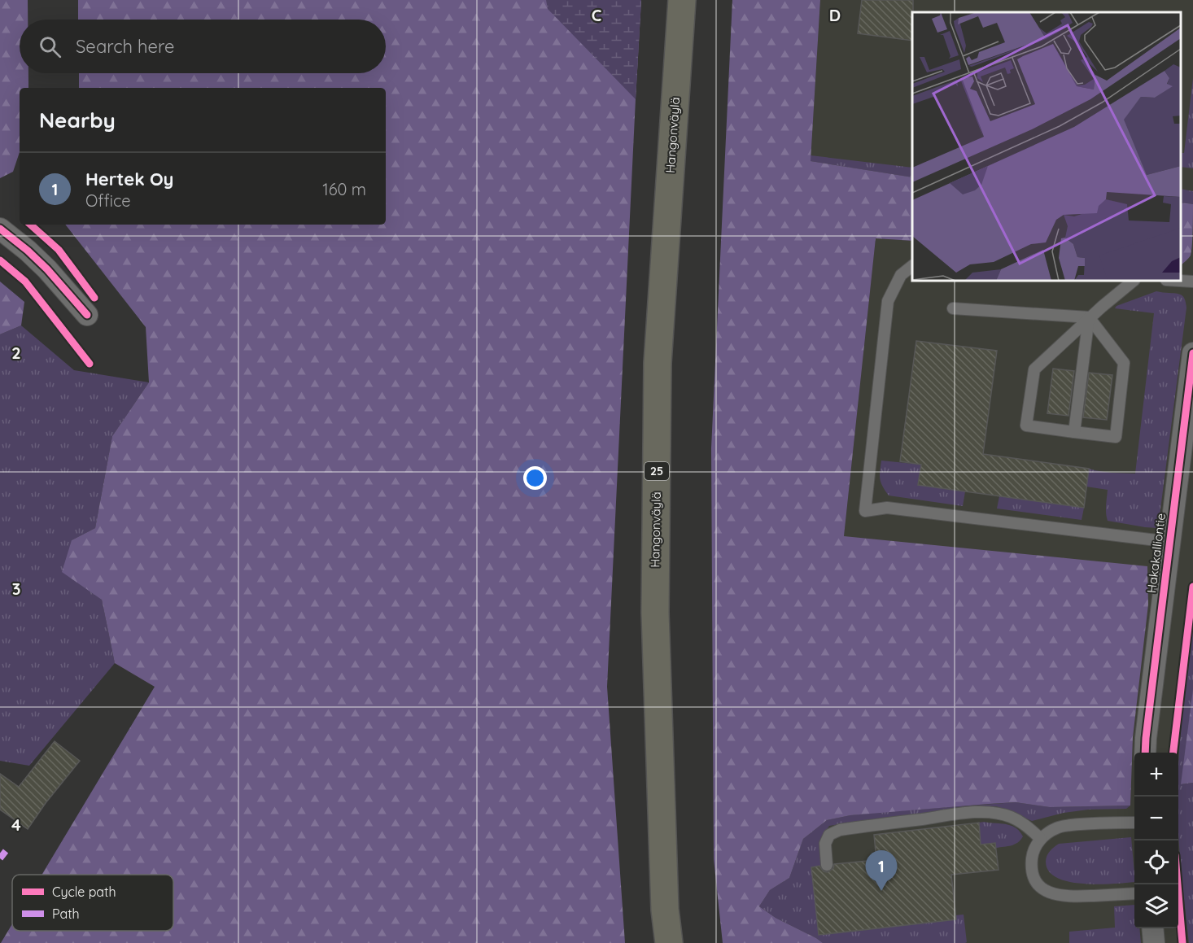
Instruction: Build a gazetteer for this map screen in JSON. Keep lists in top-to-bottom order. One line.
{"streets":{"highway":["Hangonväylä","25"],"street":["Hakakalliontie"]},"legend":["Cycle path","Path"],"page":{"search":"Search here","heading":"Nearby","list":[{"mark":"1","name":"Hertek Oy","note":"Office","value":"160 m"}],"map_buttons":["+","−"],"pins":"1"},"grid":{"columns":["C","D"],"rows":["2","3","4"]}}
